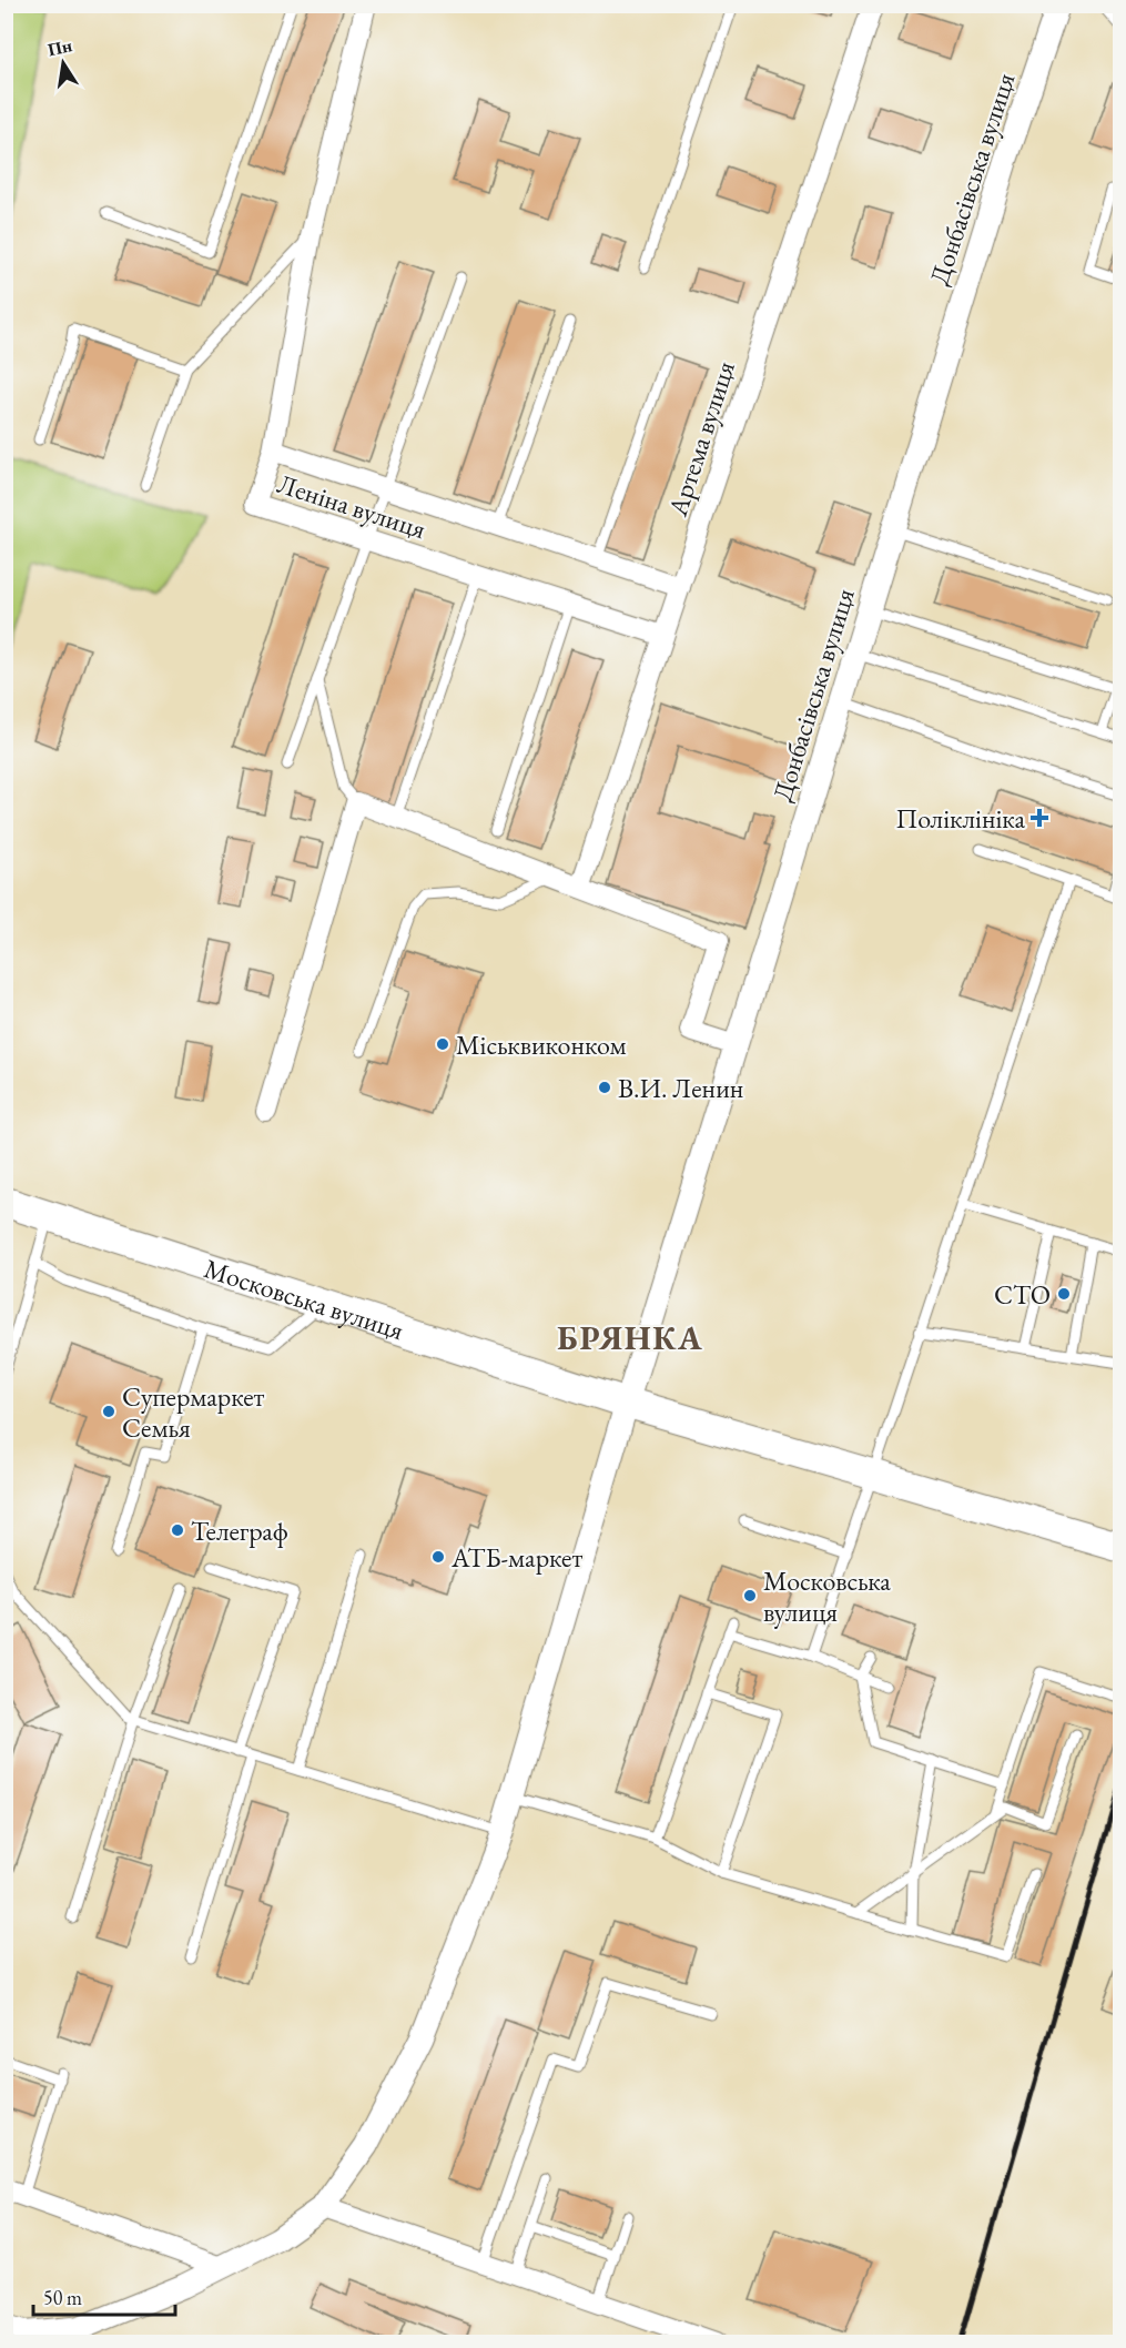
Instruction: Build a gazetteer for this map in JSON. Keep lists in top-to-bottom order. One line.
{"streets":{"main road":["Московська вулиця"],"street":["Донбасівська вулиця","Артема вулиця","Леніна вулиця"]},"crossings":[["Донбасівська вулиця","Московська вулиця"],["Артема вулиця","Леніна вулиця"]],"districts":["БРЯНКА"],"places":{"health":["Поліклініка"],"other":["Міськвиконком","В.И. Ленин","СТО","Супермаркет Семья","Телеграф","АТБ-маркет","Московська вулиця"]},"scale_bar":"50 m","north":"top"}
